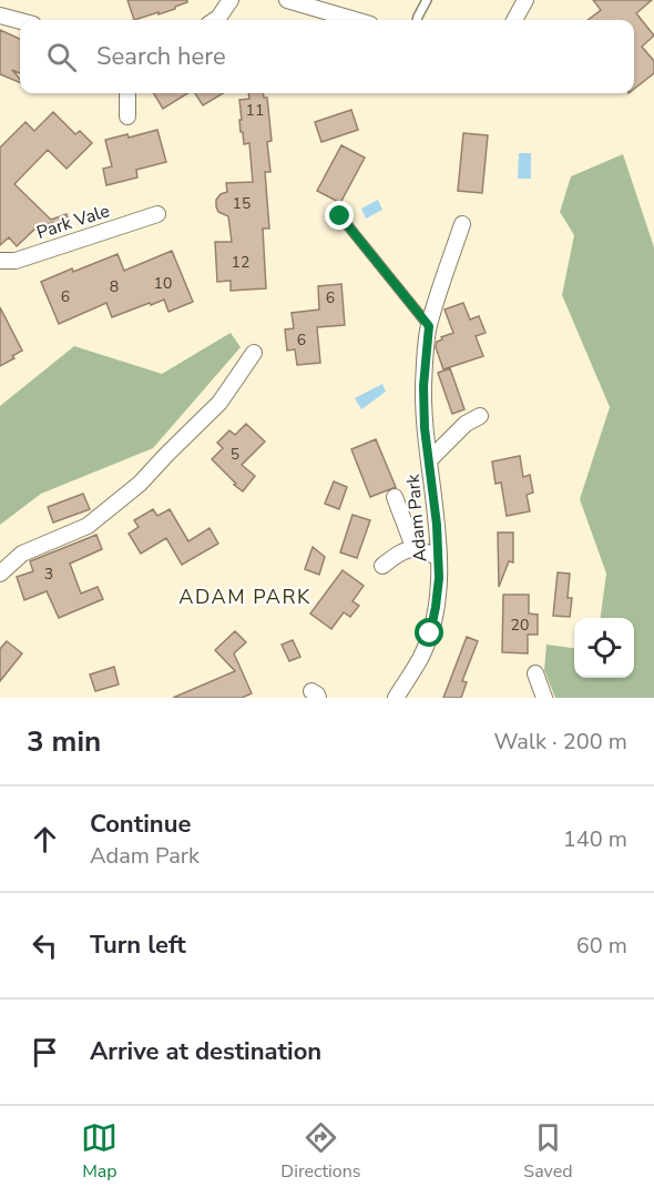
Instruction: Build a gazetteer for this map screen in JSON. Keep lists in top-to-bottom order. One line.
{"streets":{"street":["Park Vale","Adam Park"]},"districts":["ADAM PARK"],"house_numbers":["11","15","12","10","8","6","6","6","5","3","20"],"page":{"search":"Search here","heading":["3 min","Walk · 200 m"],"list":[["Continue","Adam Park","140 m"],["Turn left","60 m"],"Arrive at destination"],"nav":["Map","Directions","Saved"]}}
